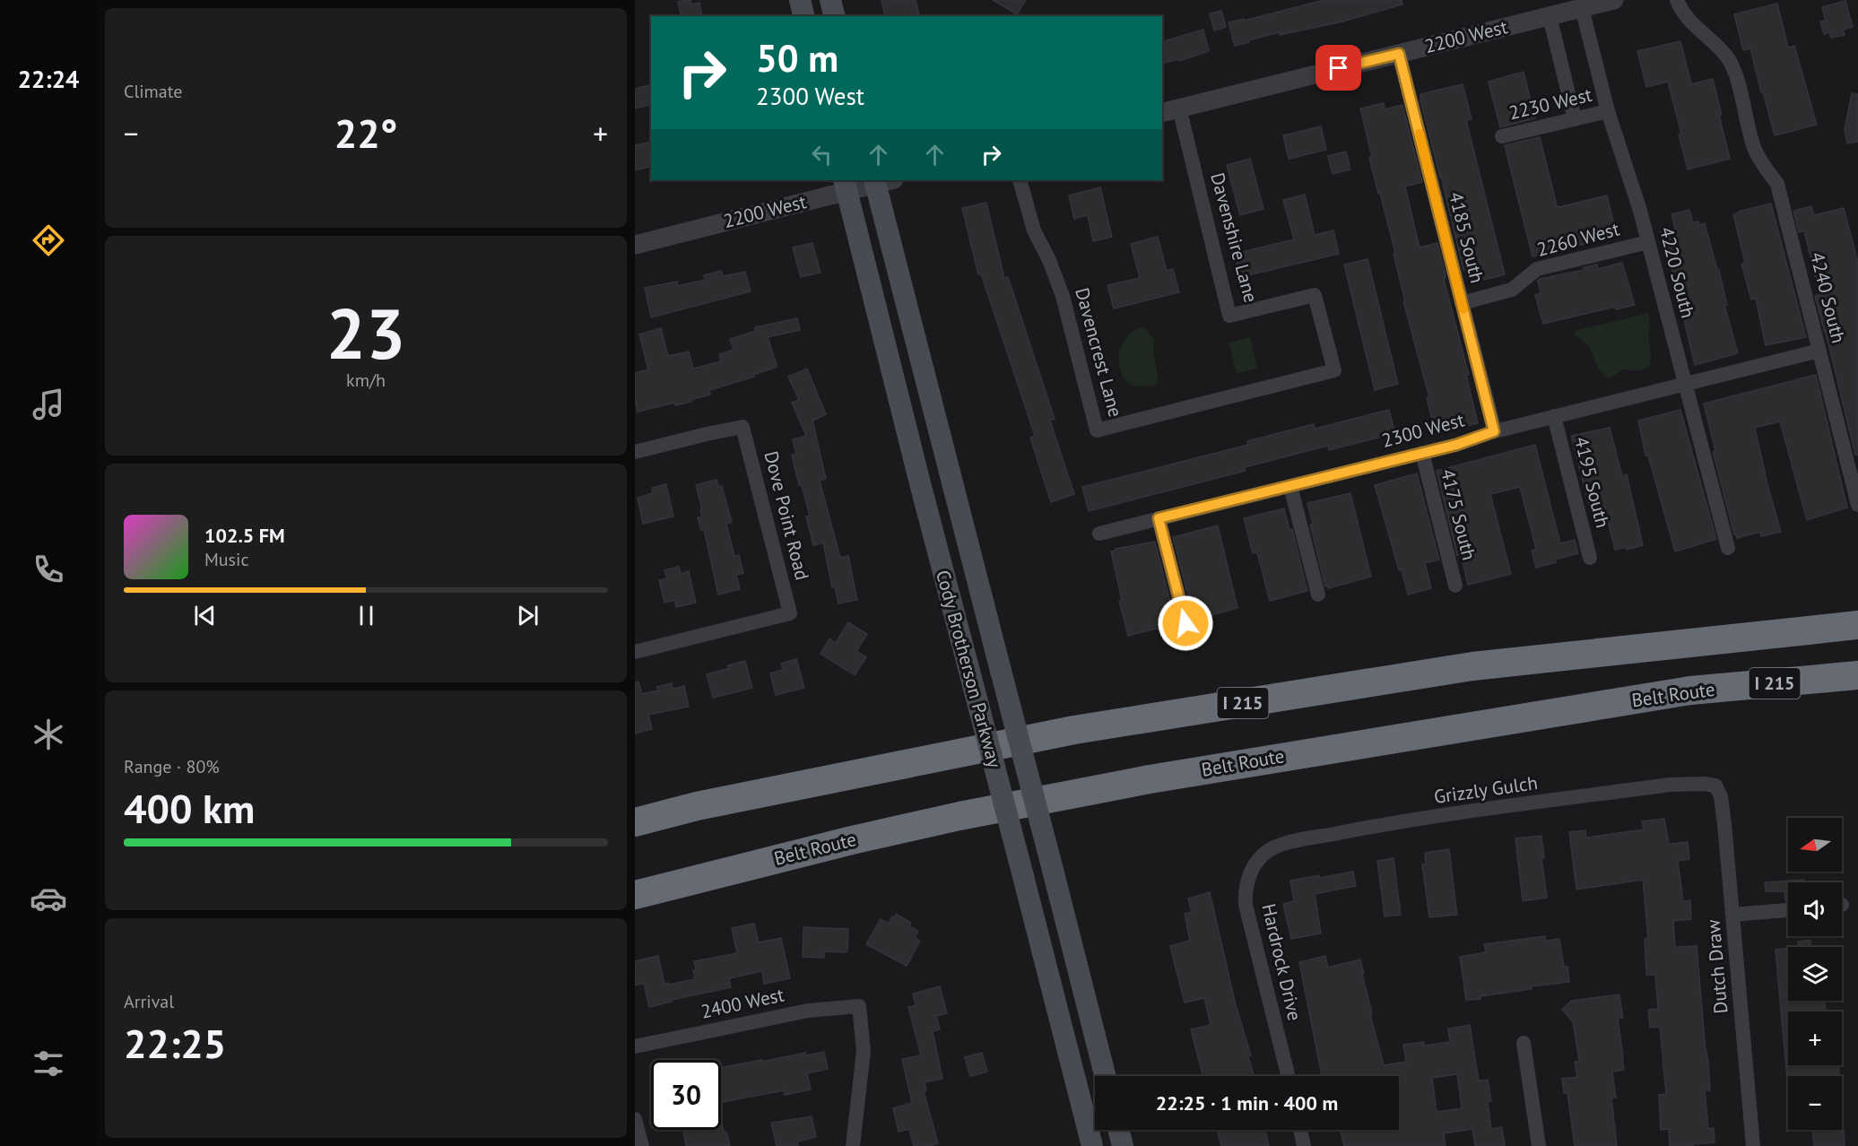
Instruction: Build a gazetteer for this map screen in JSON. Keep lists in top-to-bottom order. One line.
{"streets":{"highway":["I 215","Belt Route"],"main road":["Cody Brotherson Parkway"],"street":["2200 West","2230 West","Davenshire Lane","4185 South","2260 West","4220 South","4240 South","Davencrest Lane","2300 West","4195 South","4175 South","Dove Point Road","Grizzly Gulch","Hardrock Drive","Dutch Draw","2400 West"]},"crossings":[["2200 West","Davenshire Lane"],["2200 West","4185 South"],["2200 West","4220 South"],["2200 West","Cody Brotherson Parkway"],["2230 West","4220 South"],["Davenshire Lane","Davencrest Lane"],["4185 South","2260 West"],["4185 South","2300 West"],["2260 West","4220 South"],["4220 South","2300 West"],["4240 South","2300 West"],["2300 West","4195 South"],["2300 West","4175 South"],["Grizzly Gulch","Hardrock Drive"],["Grizzly Gulch","Dutch Draw"]],"north":"left","page":{"tabs":"22:24","tile":["Climate",["23","km/h"],["Range · 80%","400 km"],["Arrival","22:25"]],"turn":["50 m","2300 West"],"heat":["−","22°","+"],"song":["102.5 FM","Music"],"map_buttons":["+","−"],"limit":"30","trip":"22:25 · 1 min · 400 m"}}
